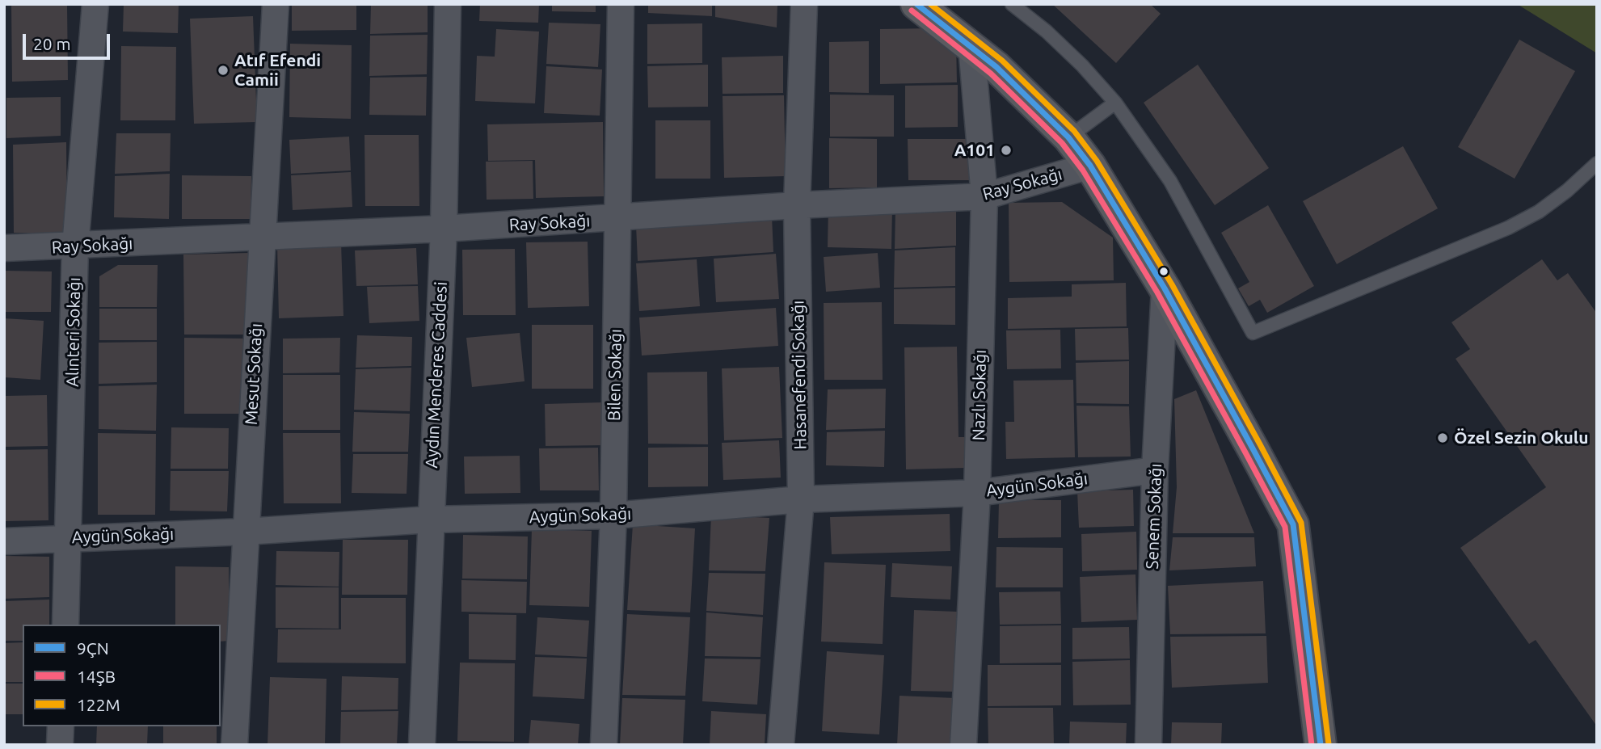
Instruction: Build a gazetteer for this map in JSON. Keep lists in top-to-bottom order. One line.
{"streets":{"street":["Ray Sokağı","Alınteri Sokağı","Mesut Sokağı","Aydın Menderes Caddesi","Bilen Sokağı","Hasanefendi Sokağı","Nazlı Sokağı","Aygün Sokağı","Senem Sokağı"]},"crossings":[["Ray Sokağı","Alınteri Sokağı"],["Ray Sokağı","Mesut Sokağı"],["Ray Sokağı","Aydın Menderes Caddesi"],["Ray Sokağı","Bilen Sokağı"],["Ray Sokağı","Hasanefendi Sokağı"],["Ray Sokağı","Nazlı Sokağı"],["Alınteri Sokağı","Aygün Sokağı"],["Mesut Sokağı","Aygün Sokağı"],["Aydın Menderes Caddesi","Aygün Sokağı"],["Bilen Sokağı","Aygün Sokağı"],["Hasanefendi Sokağı","Aygün Sokağı"],["Nazlı Sokağı","Aygün Sokağı"],["Aygün Sokağı","Senem Sokağı"]],"places":["Atıf Efendi Camii","A101","Özel Sezin Okulu"],"lines":["transit line 9ÇN","transit line 122M","transit line 14ŞB"],"legend":["9ÇN","14ŞB","122M"],"scale_bar":"20 m"}
